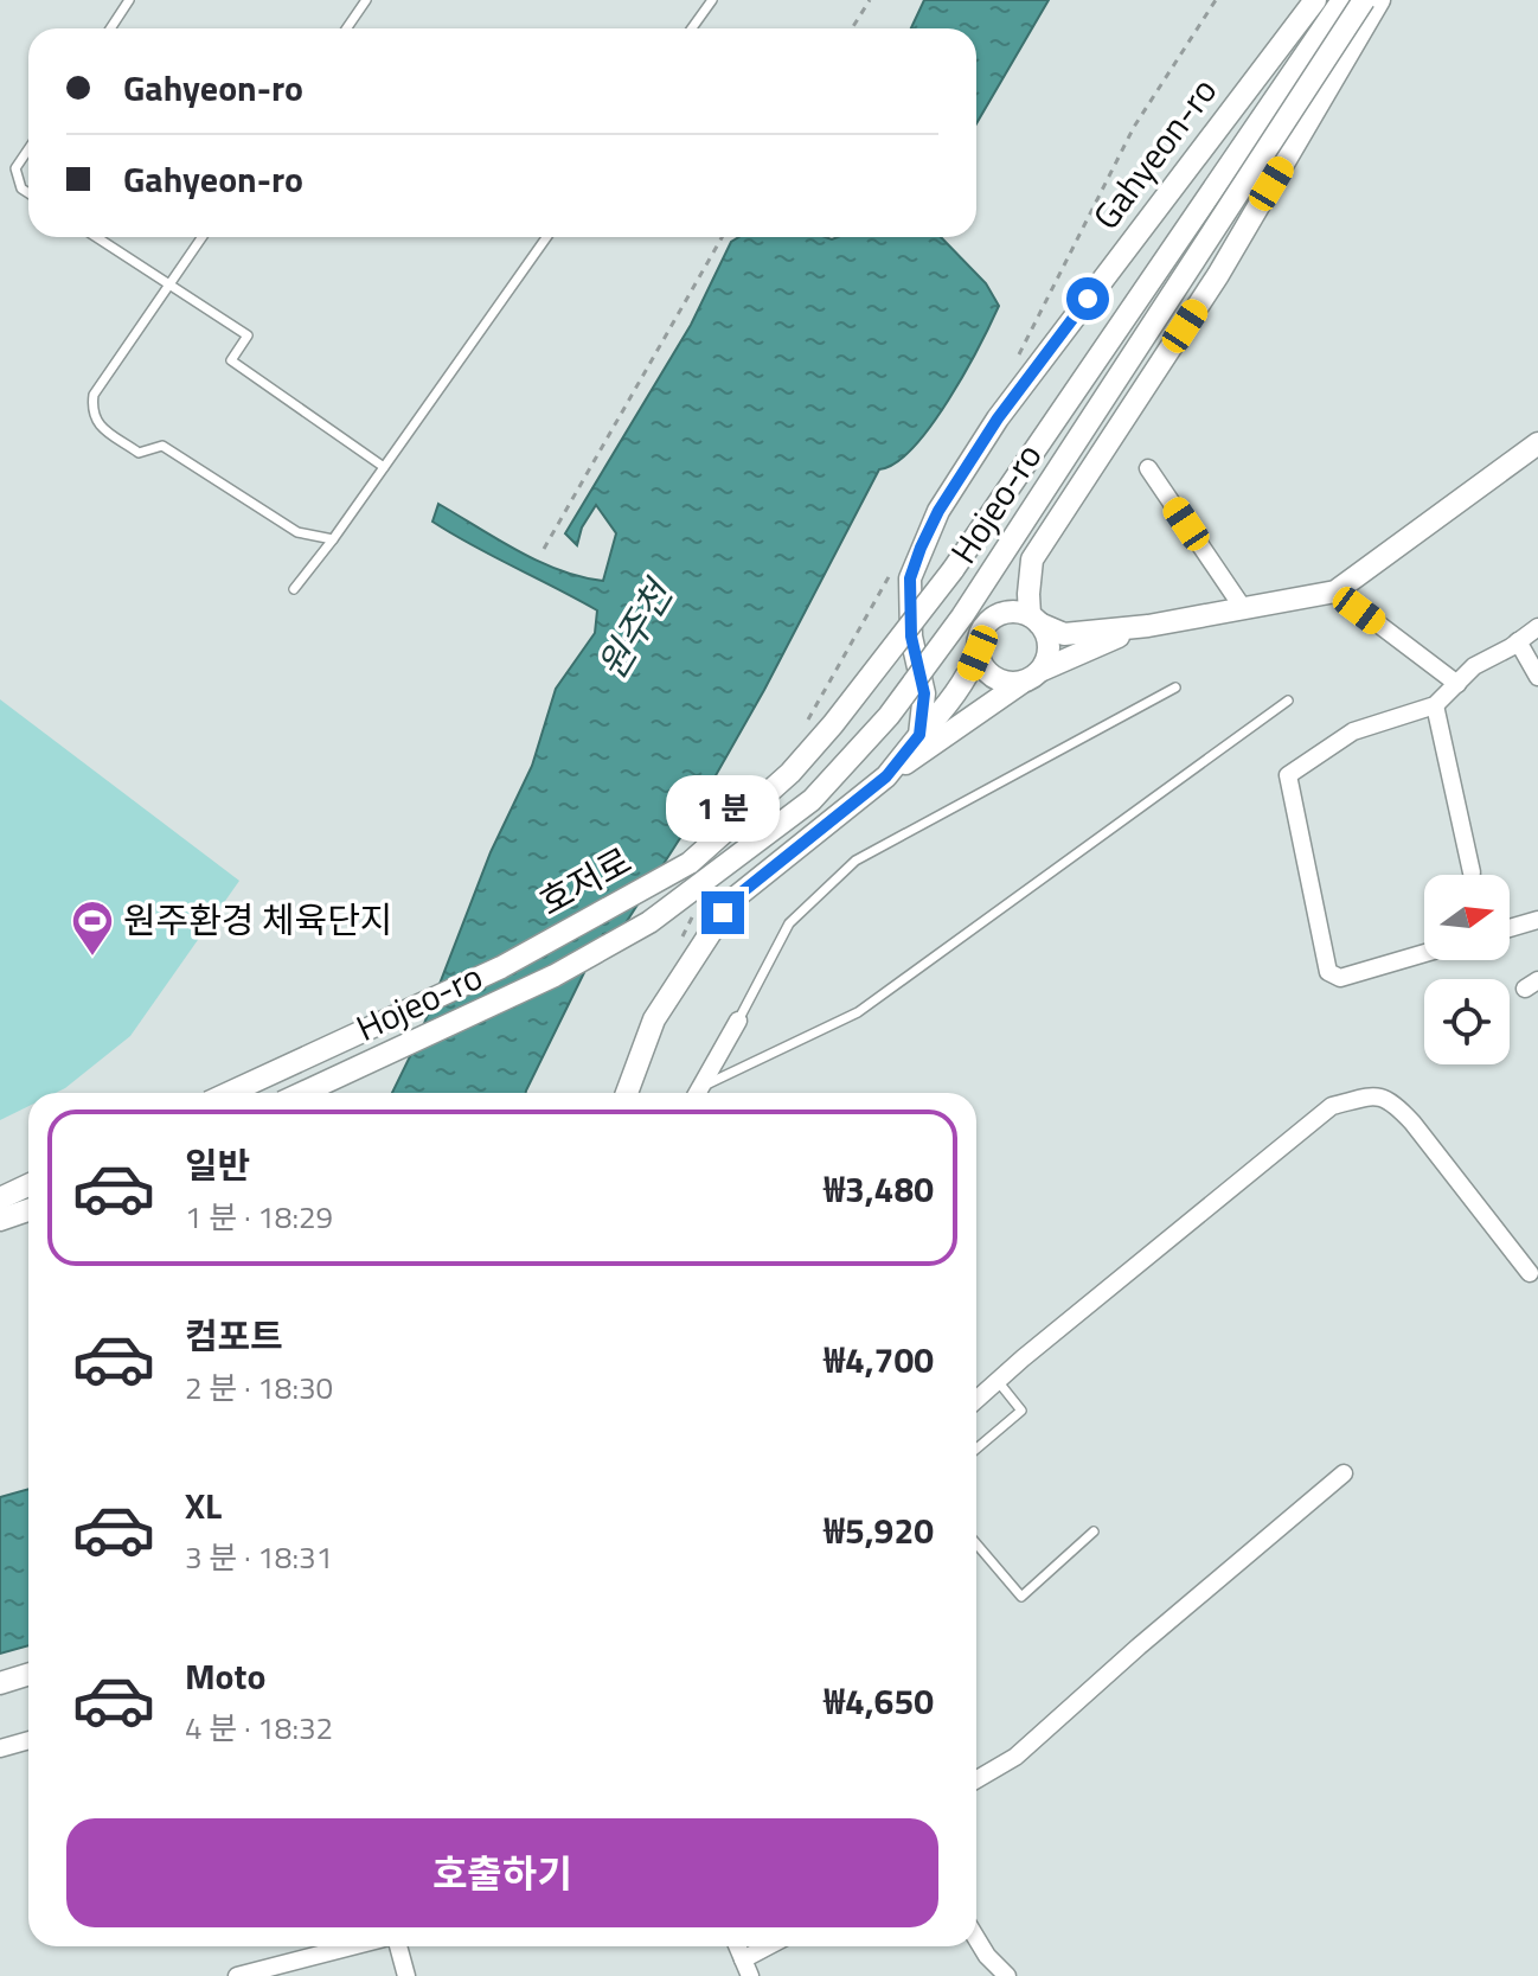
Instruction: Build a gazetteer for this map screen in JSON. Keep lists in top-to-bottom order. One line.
{"streets":{"street":["Gahyeon-ro","Hojeo-ro","호저로"]},"water":["원주천"],"places":{"sports":["원주환경 체육단지"]},"north":"right","page":{"banner":["Gahyeon-ro","Gahyeon-ro"],"bubble":"1 분","list":[{"name":"일반","note":"1 분 · 18:29","value":"₩3,480"},{"name":"컴포트","note":"2 분 · 18:30","value":"₩4,700"},{"name":"XL","note":"3 분 · 18:31","value":"₩5,920"},{"name":"Moto","note":"4 분 · 18:32","value":"₩4,650"}],"buttons":"호출하기"}}
